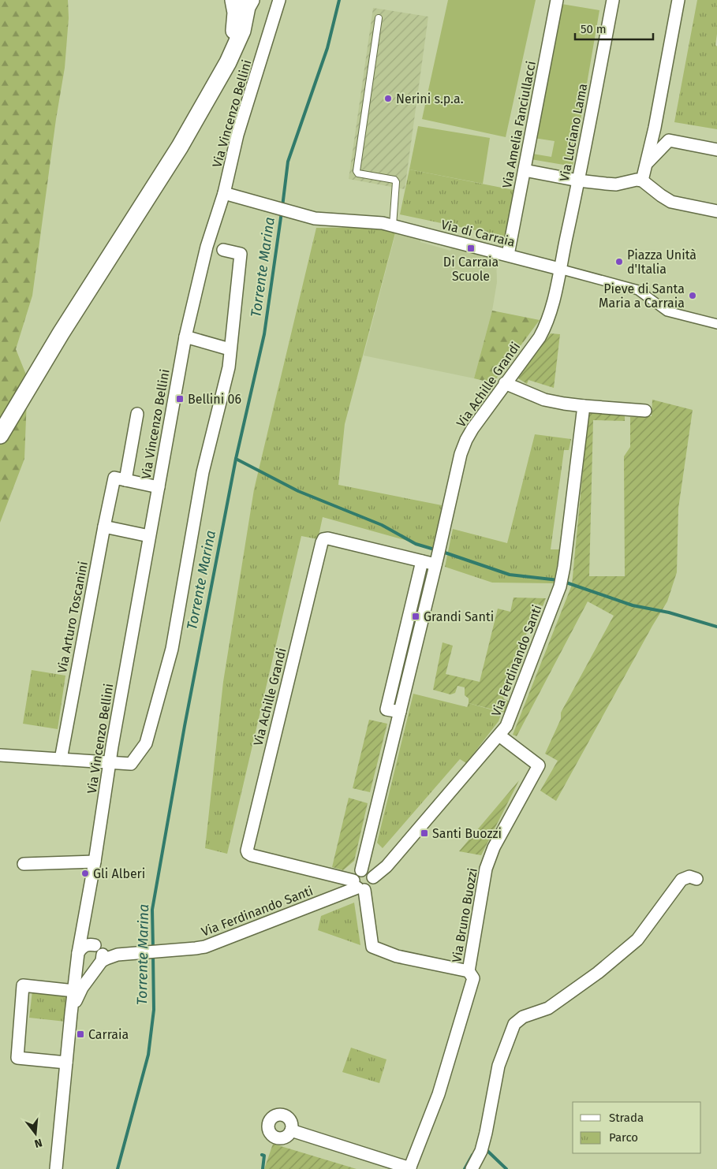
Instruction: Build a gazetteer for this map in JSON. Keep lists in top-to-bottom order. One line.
{"streets":{"street":["Via Vincenzo Bellini","Via Amelia Fanciullacci","Via Luciano Lama","Via di Carraia","Via Achille Grandi","Via Arturo Toscanini","Via Ferdinando Santi","Via Bruno Buozzi"]},"crossings":[["Via Vincenzo Bellini","Via di Carraia"],["Via Vincenzo Bellini","Via Ferdinando Santi"],["Via Amelia Fanciullacci","Via di Carraia"],["Via Luciano Lama","Via di Carraia"],["Via Luciano Lama","Via Achille Grandi"],["Via di Carraia","Via Achille Grandi"],["Via Achille Grandi","Via Ferdinando Santi"],["Via Ferdinando Santi","Via Bruno Buozzi"]],"water":["Torrente Marina"],"places":{"other":["Nerini s.p.a.","Piazza Unità d'Italia","Pieve di Santa Maria a Carraia","Gli Alberi"],"transit":["Di Carraia Scuole","Bellini 06","Grandi Santi","Santi Buozzi","Carraia"]},"legend":["Strada","Parco"],"scale_bar":"50 m","north":"bottom"}
